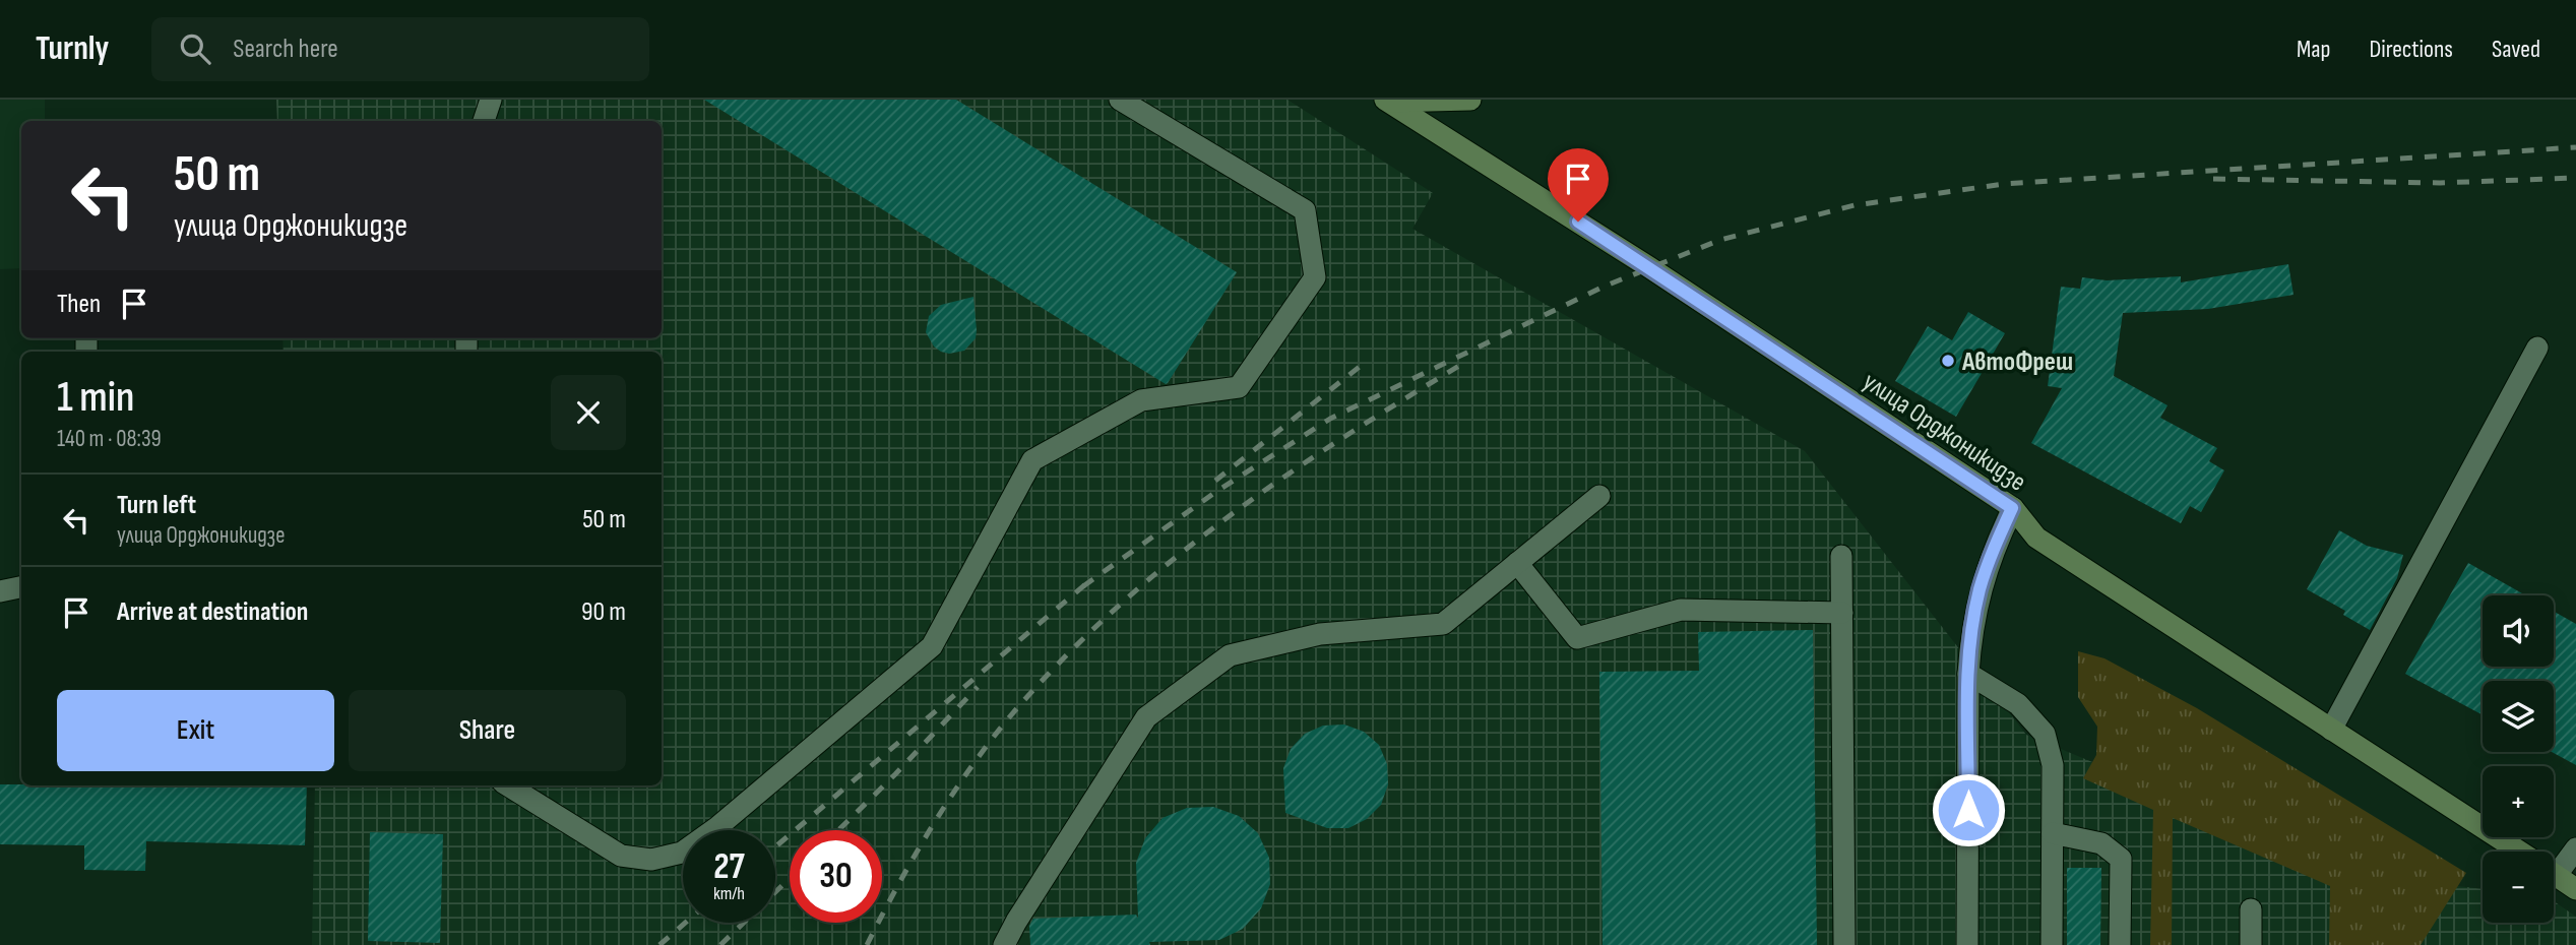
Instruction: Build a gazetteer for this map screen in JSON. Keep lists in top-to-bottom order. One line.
{"streets":{"main road":["улица Орджоникидзе"]},"places":["АвтоФреш"],"page":{"header":"Turnly","search":"Search here","nav":["Map","Directions","Saved"],"turn":["50 m","улица Орджоникидзе"],"then":"Then","heading":["1 min","140 m · 08:39"],"list":[{"name":"Turn left","note":"улица Орджоникидзе","value":"50 m"},{"name":"Arrive at destination","value":"90 m"}],"map_buttons":["+","−"],"buttons":["Exit","Share"],"speed":"27 km/h","limit":"30"}}
